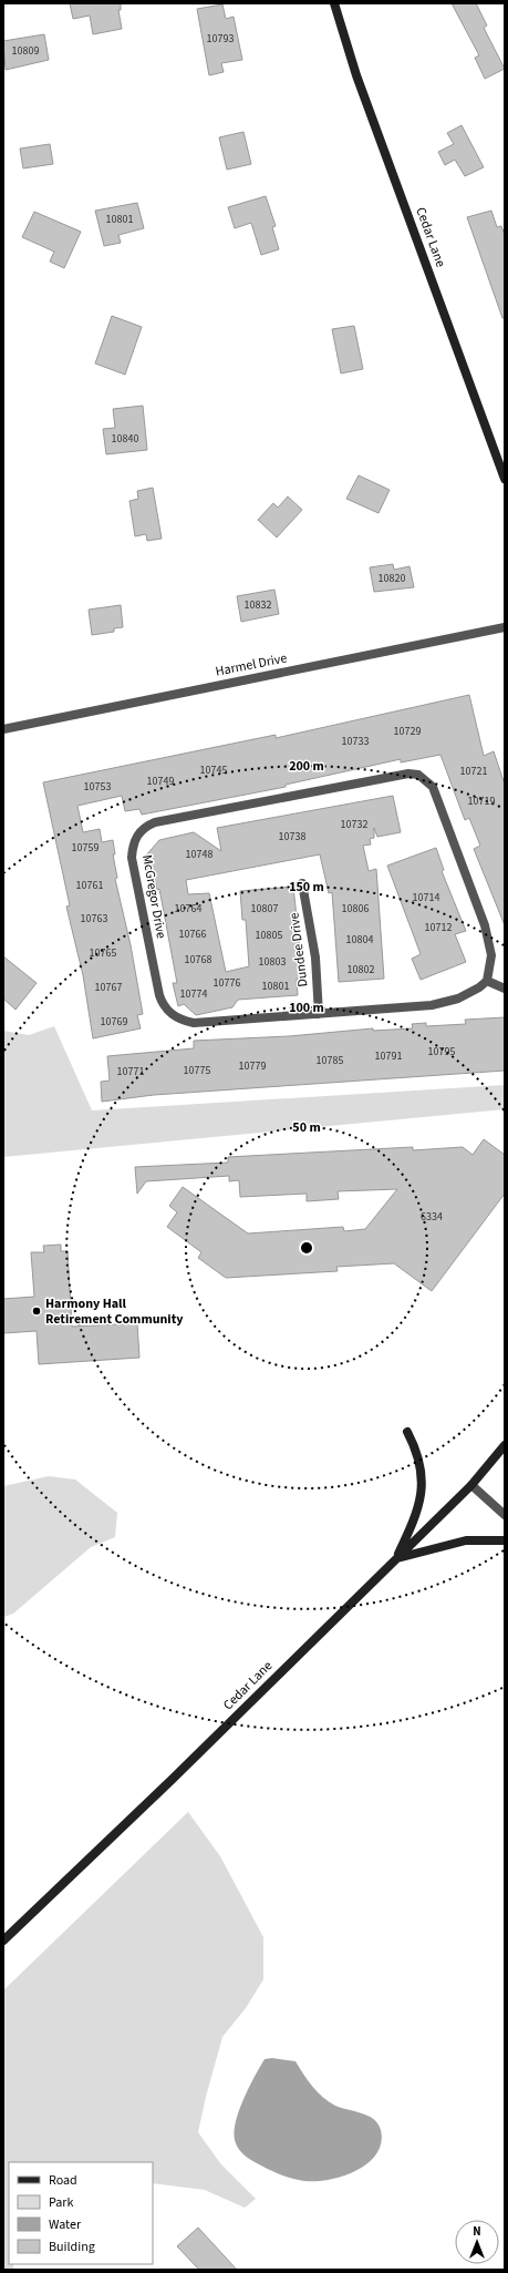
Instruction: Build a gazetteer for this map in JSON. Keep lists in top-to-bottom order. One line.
{"streets":{"main road":["Cedar Lane"],"street":["Harmel Drive","McGregor Drive","Dundee Drive"]},"crossings":[["McGregor Drive","Dundee Drive"]],"places":["Harmony Hall Retirement Community"],"house_numbers":["10793","10809","10801","10840","10820","10832","10729","10733","10745","10721","10749","10753","10719","10732","10738","10759","10748","10761","10714","10764","10807","10806","10763","10712","10766","10805","10804","10765","10768","10803","10802","10776","10801","10767","10774","10769","10795","10791","10785","10779","10775","10771","6334"],"legend":["Road","Park","Water","Building"],"north":"top","rings":["200 m","150 m","100 m","50 m"]}
